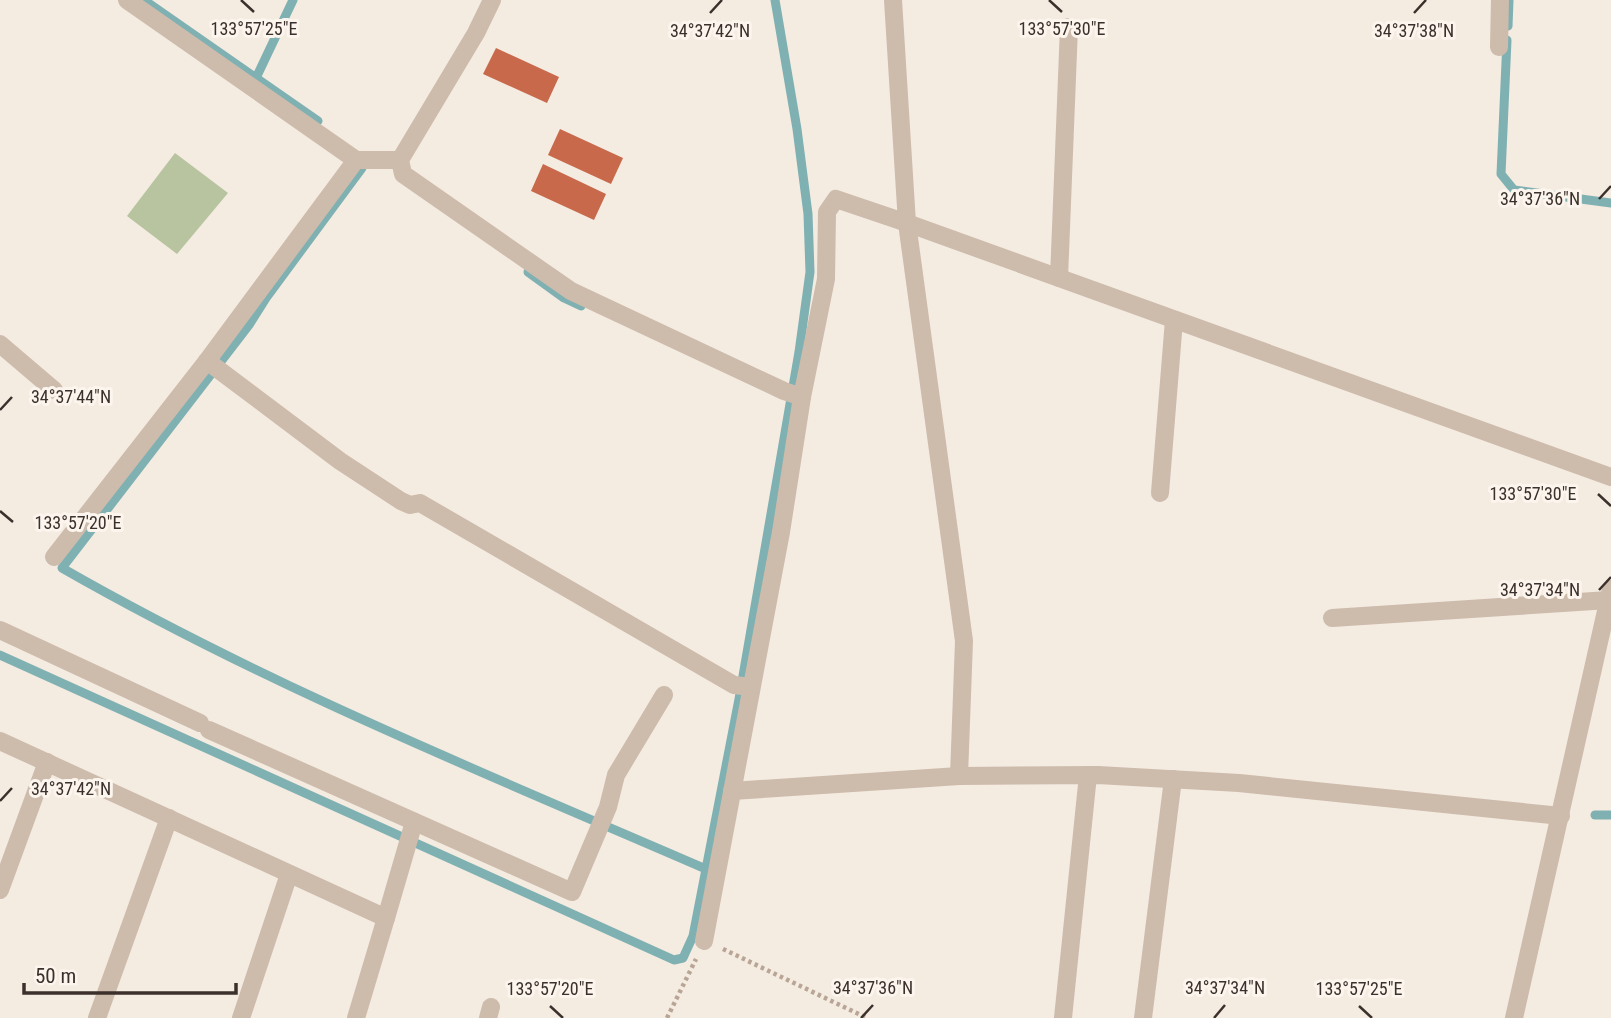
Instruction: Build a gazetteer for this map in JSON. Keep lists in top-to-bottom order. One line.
{"scale_bar":"50 m","coordinates":["133°57'25\"E","133°57'30\"E","34°37'42\"N","34°37'38\"N","34°37'36\"N","34°37'44\"N","133°57'20\"E","34°37'34\"N"]}
